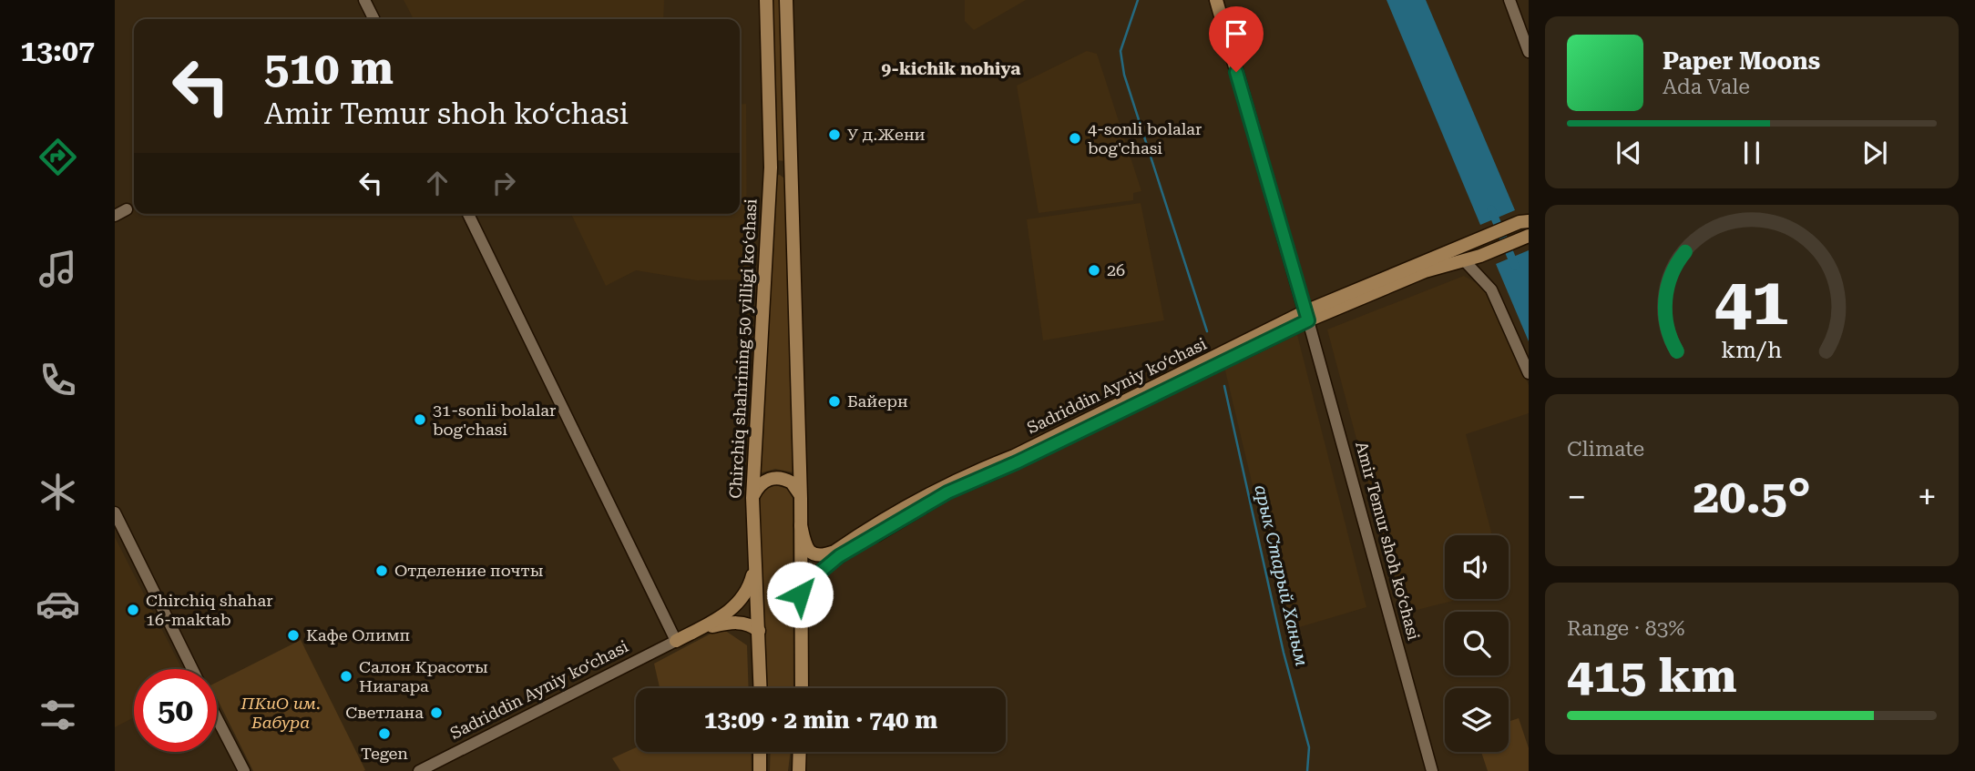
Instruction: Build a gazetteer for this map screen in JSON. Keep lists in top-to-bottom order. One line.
{"streets":{"main road":["Chirchiq shahrining 50 yilligi koʻchasi","Sadriddin Ayniy ko‘chasi","Amir Temur shoh ko‘chasi"]},"crossings":[["Sadriddin Ayniy ko‘chasi","Amir Temur shoh ko‘chasi"]],"districts":["9-kichik nohiya"],"water":["арык Старый Ханым"],"parks":["ПКиО им. Бабура"],"places":["У д.Жени","4-sonli bolalar bog'chasi","26","Байерн","31-sonli bolalar bog'chasi","Отделение почты","Chirchiq shahar 16-maktab","Кафе Олимп","Салон Красоты Ниагара","Светлана","Tegen"],"page":{"tabs":"13:07","turn":["510 m","Amir Temur shoh ko‘chasi"],"song":["Paper Moons","Ada Vale"],"tile":["Climate",["Range · 83%","415 km"]],"heat":["−","20.5°","+"],"limit":"50","trip":"13:09 · 2 min · 740 m","gauge":["41","km/h"]}}
